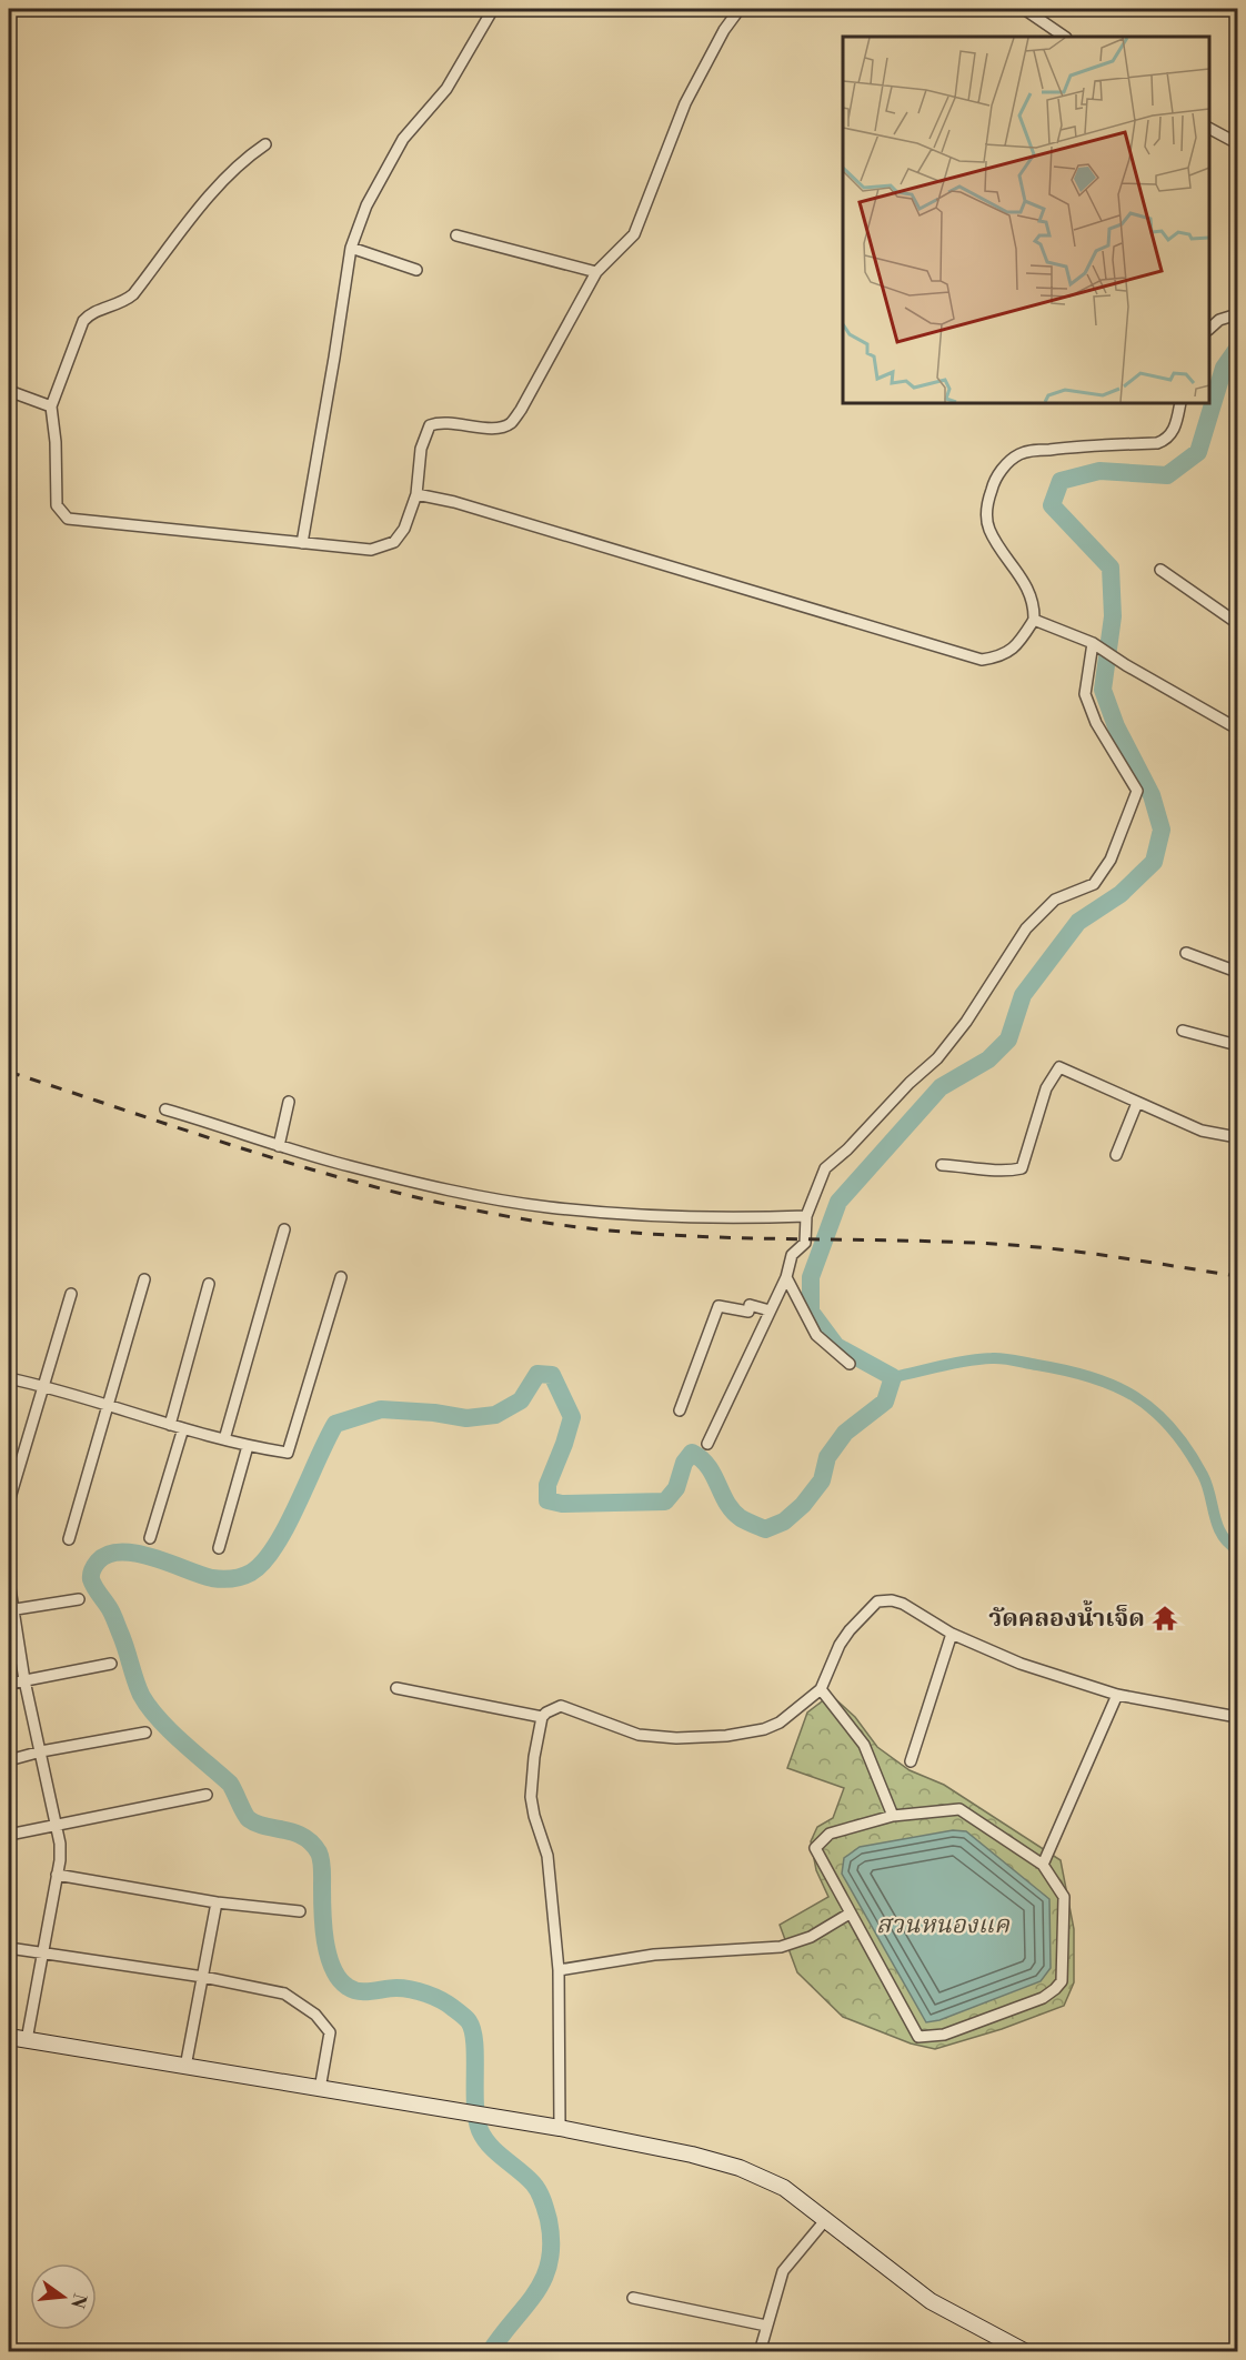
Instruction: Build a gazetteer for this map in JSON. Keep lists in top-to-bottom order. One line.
{"parks":["สวนหนองแค"],"places":{"temple":["วัดคลองน้ำเจ็ด"]},"north":"right"}
